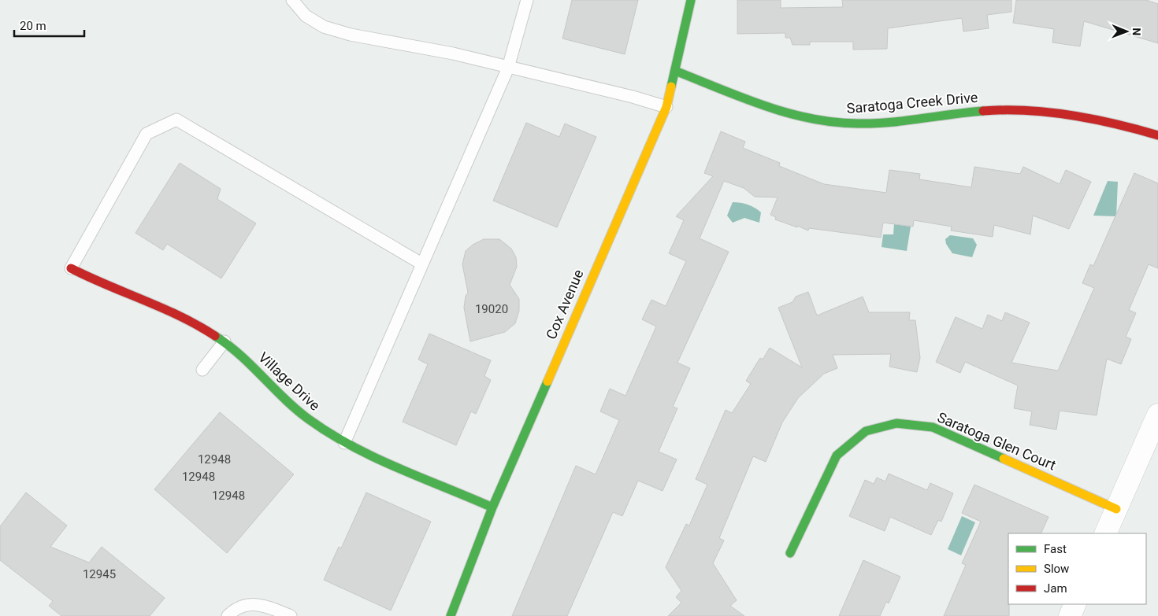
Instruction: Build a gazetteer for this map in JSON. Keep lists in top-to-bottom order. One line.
{"streets":{"street":["Saratoga Creek Drive","Cox Avenue","Village Drive","Saratoga Glen Court"]},"crossings":[["Saratoga Creek Drive","Cox Avenue"],["Cox Avenue","Village Drive"]],"house_numbers":["19020","12948","12948","12948","12945"],"legend":["Fast","Slow","Jam"],"scale_bar":"20 m","north":"right"}
